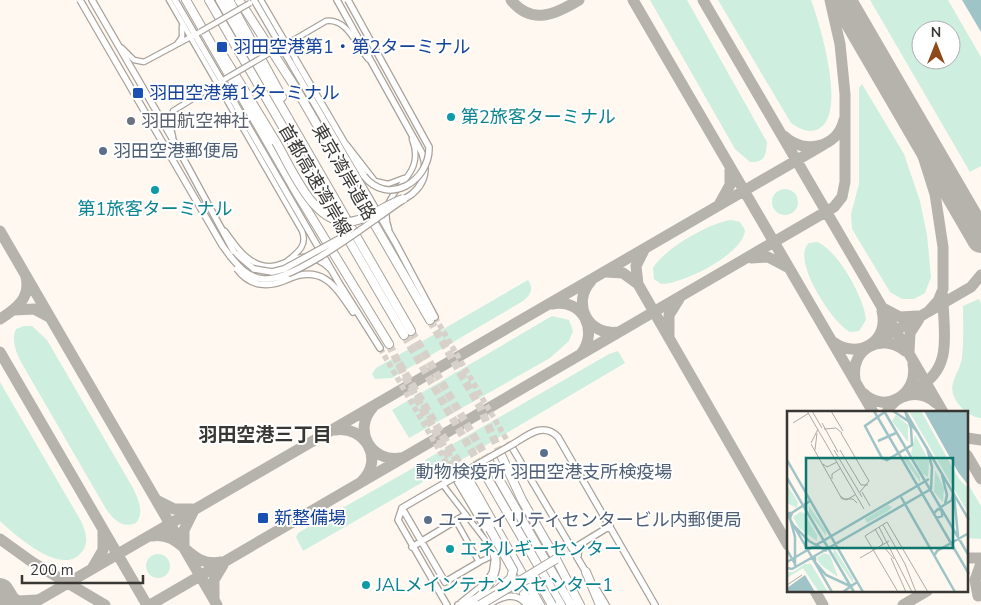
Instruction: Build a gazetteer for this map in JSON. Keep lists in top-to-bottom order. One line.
{"streets":{"highway":["東京湾岸道路","首都高速湾岸線"]},"districts":["羽田空港三丁目"],"places":{"transit":["羽田空港第1・第2ターミナル","羽田空港第1ターミナル","新整備場"],"other":["第2旅客ターミナル","羽田航空神社","羽田空港郵便局","第1旅客ターミナル","動物検疫所 羽田空港支所検疫場","ユーティリティセンタービル内郵便局","エネルギーセンター","JALメインテナンスセンター1"]},"scale_bar":"200 m","north":"top"}
